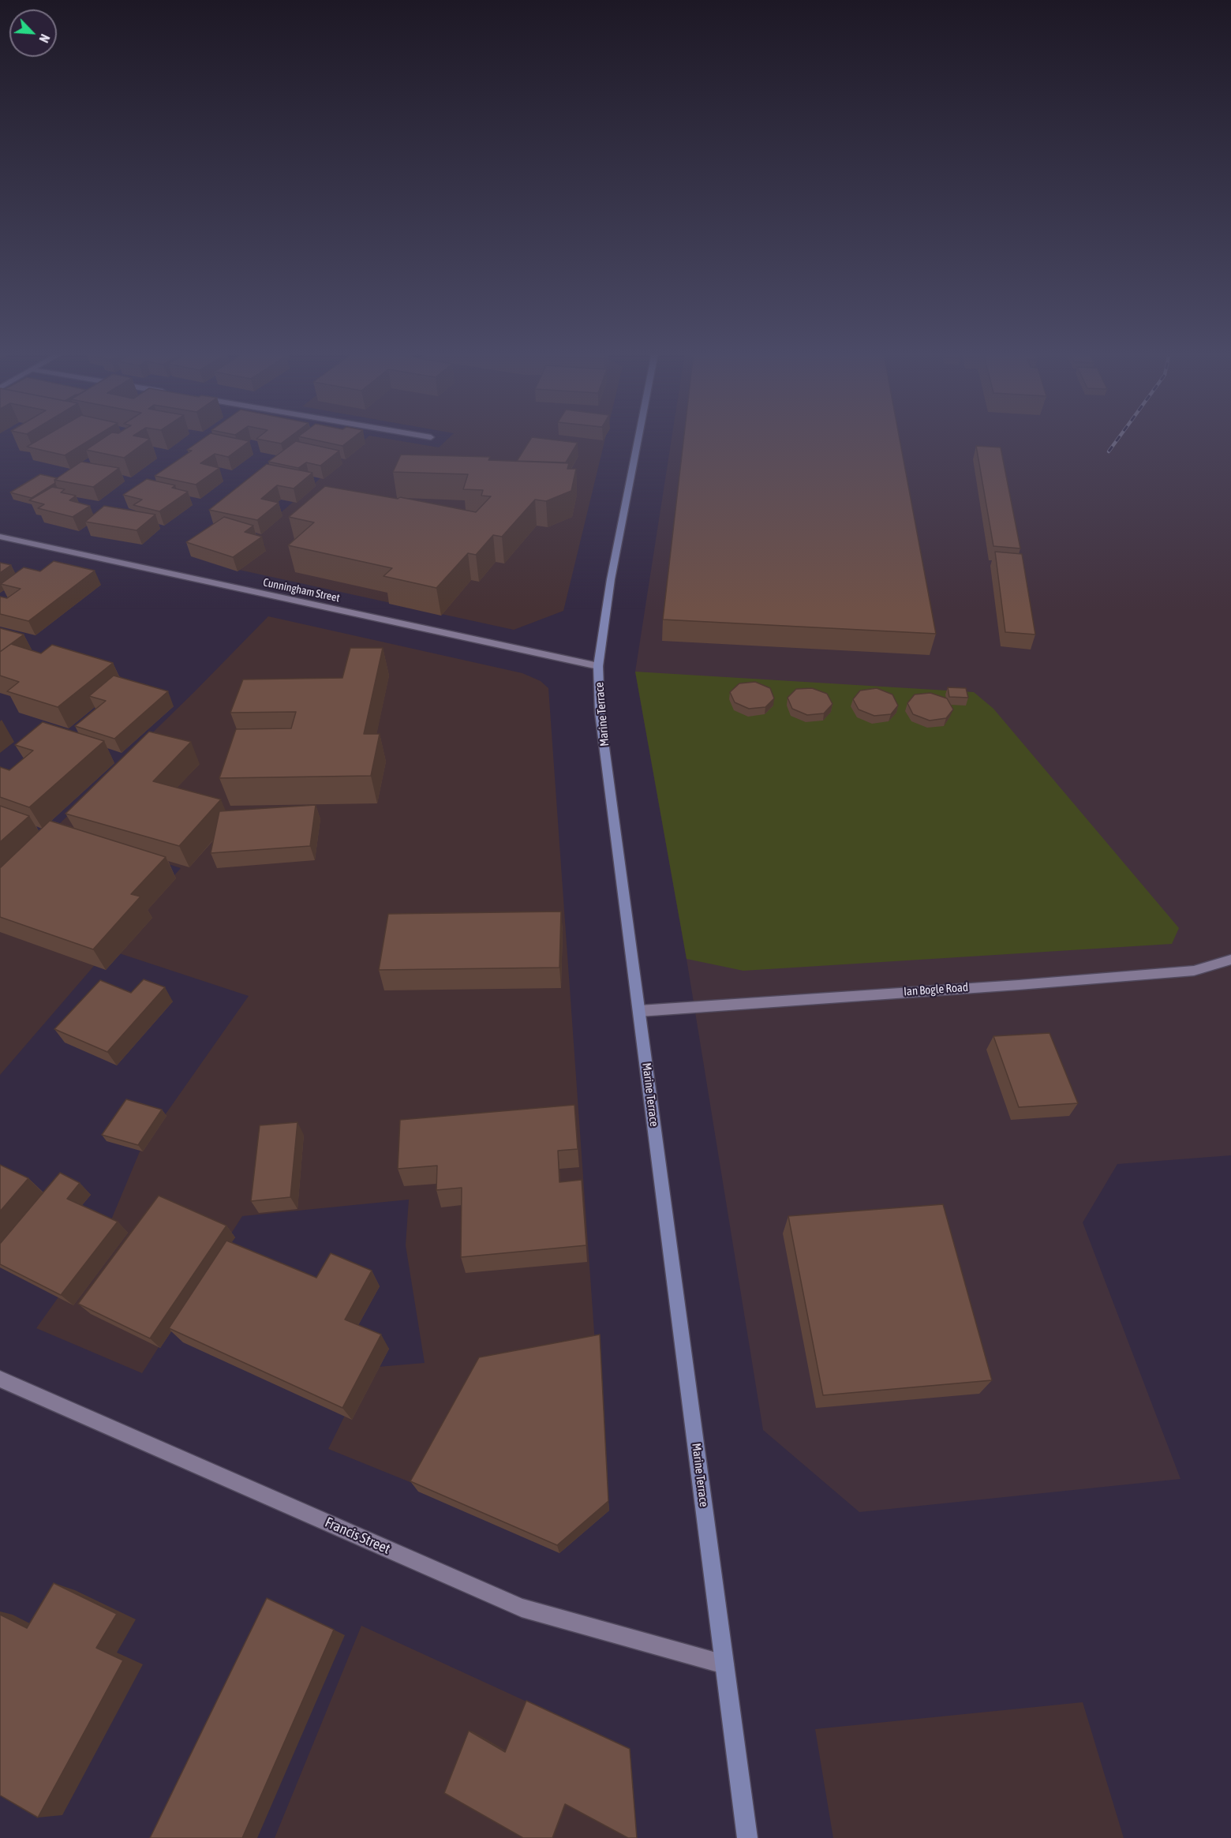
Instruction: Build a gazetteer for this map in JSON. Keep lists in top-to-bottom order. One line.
{"streets":{"main road":["Marine Terrace"],"street":["Cunningham Street","Ian Bogle Road","Francis Street"]},"crossings":[["Cunningham Street","Marine Terrace"],["Marine Terrace","Ian Bogle Road"],["Marine Terrace","Francis Street"]],"north":"bottom right"}
